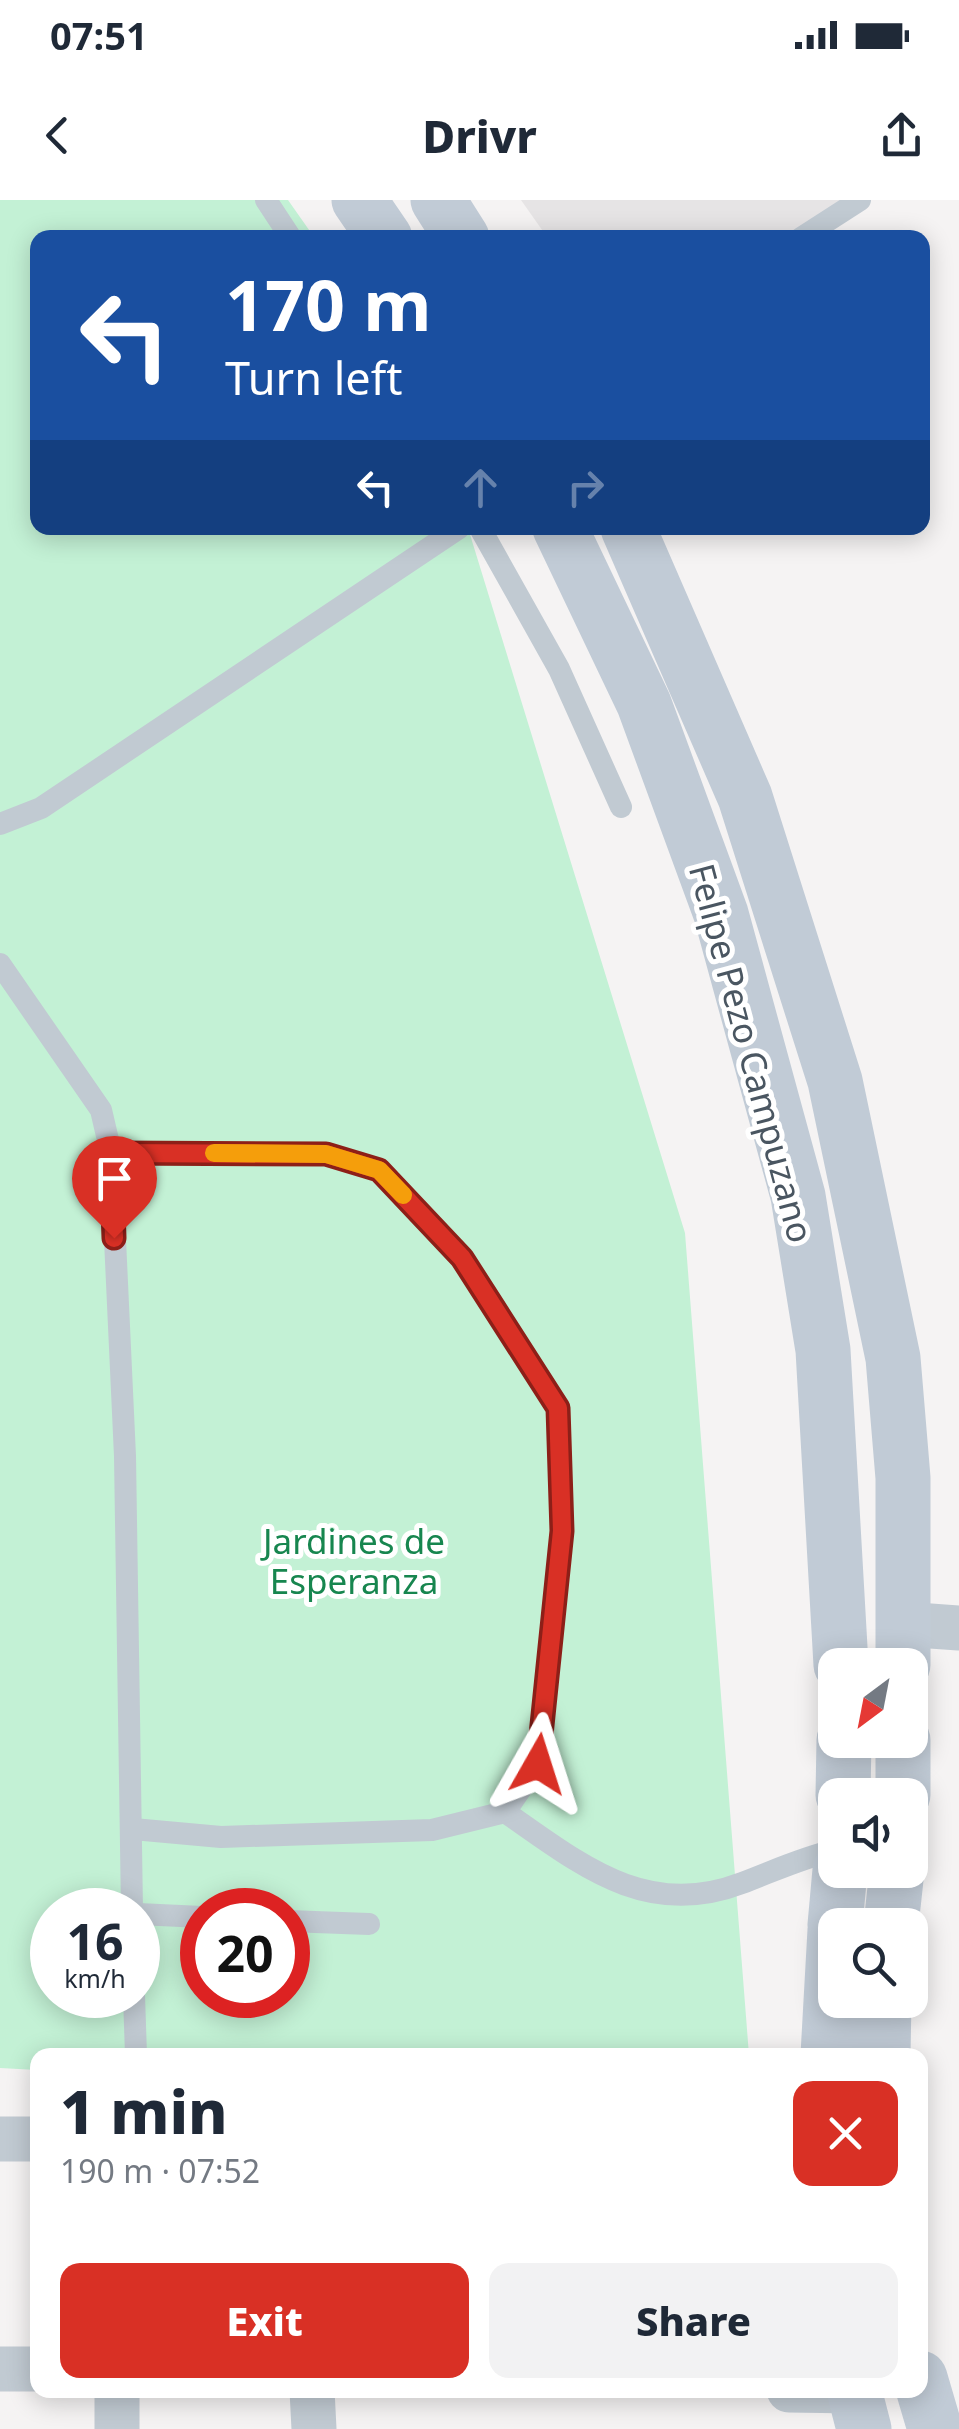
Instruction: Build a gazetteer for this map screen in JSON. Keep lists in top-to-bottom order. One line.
{"streets":{"main road":["Felipe Pezo Campuzano"]},"parks":["Jardines de Esperanza"],"north":"bottom left","page":{"status":"07:51","header":"Drivr","turn":["170 m","Turn left"],"speed":"16 km/h","limit":"20","heading":["1 min","190 m · 07:52"],"buttons":["Exit","Share"]}}
